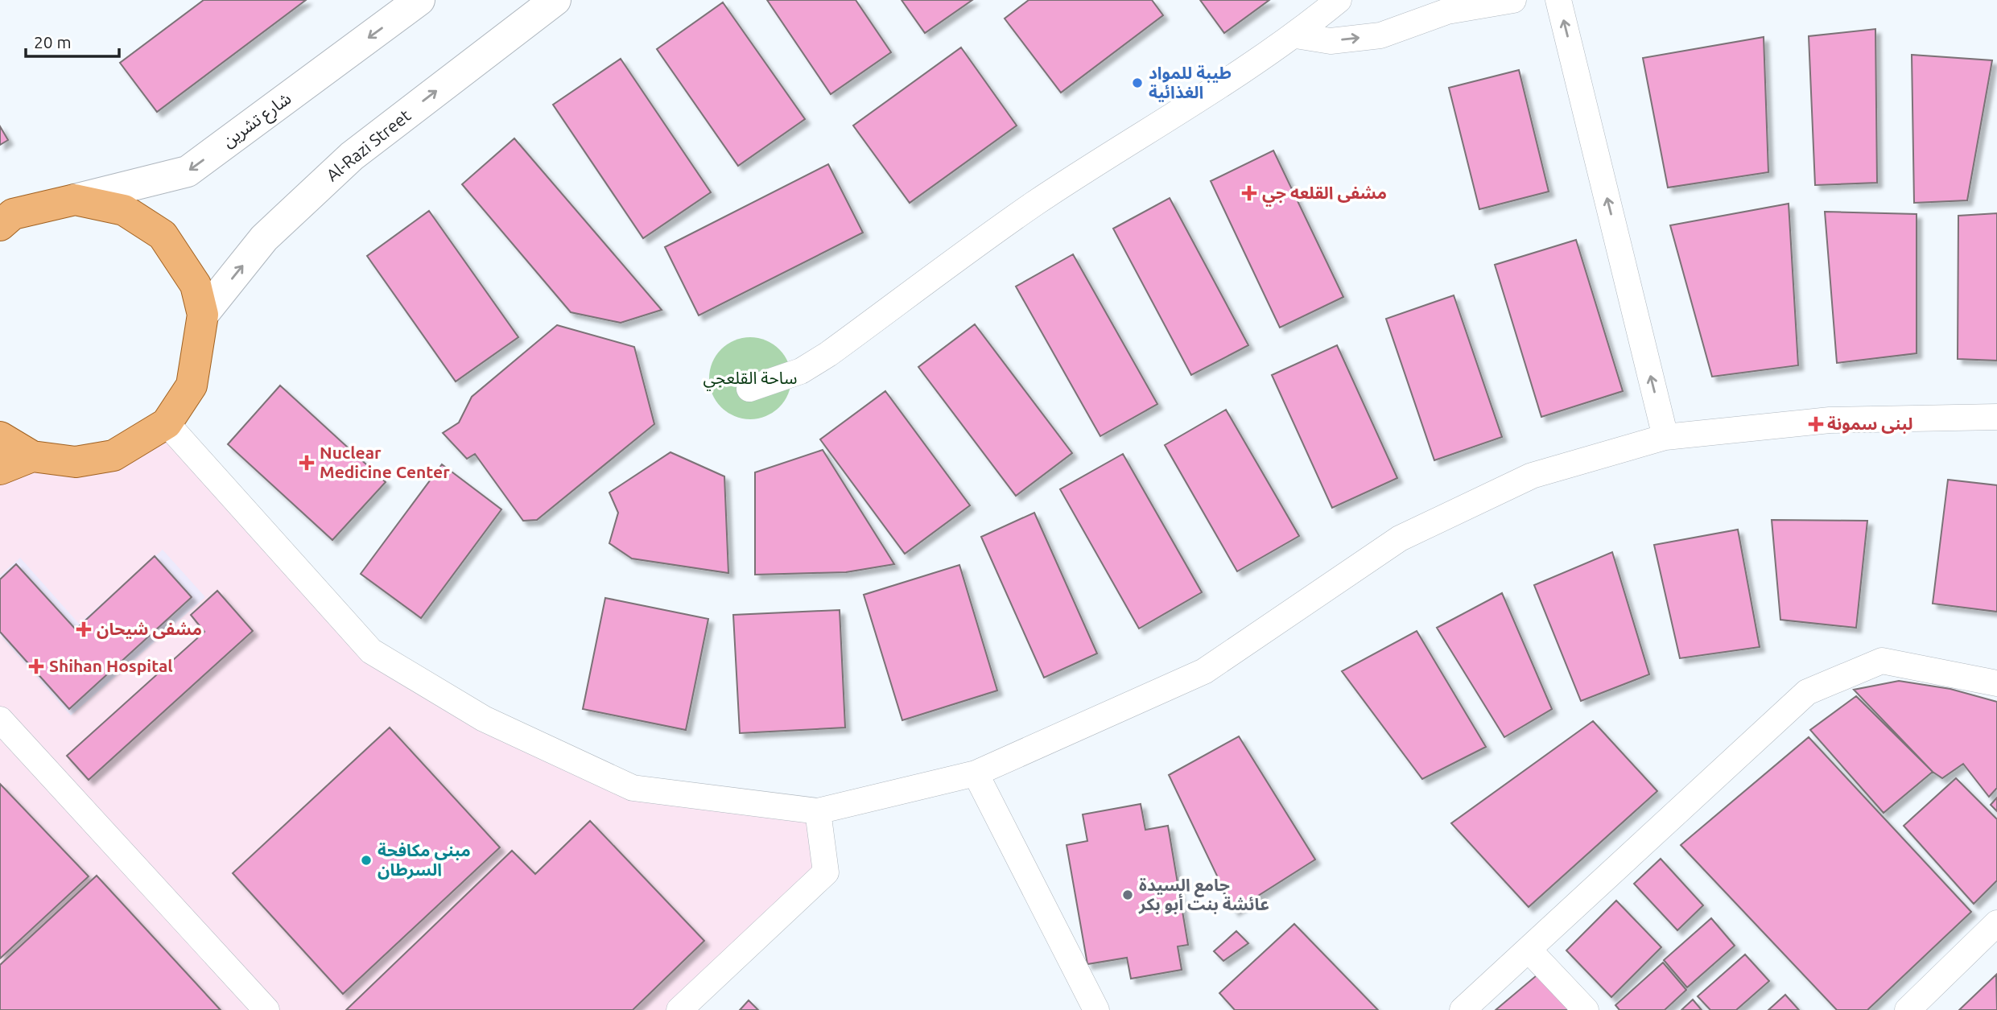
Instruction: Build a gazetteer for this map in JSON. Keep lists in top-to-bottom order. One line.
{"streets":{"main road":["شارع تشرين","Al-Razi Street"]},"one_way":["شارع تشرين","Al-Razi Street"],"parks":["ساحة القلعجي"],"places":{"other":["طيبة للمواد الغذائية","مبنى مكافحة السرطان","جامع السيدة عائشة بنت أبو بكر"],"health":["مشفى القلعه جي","لبنى سمونة","Nuclear Medicine Center","مشفى شيحان","Shihan Hospital"]},"scale_bar":"20 m"}
